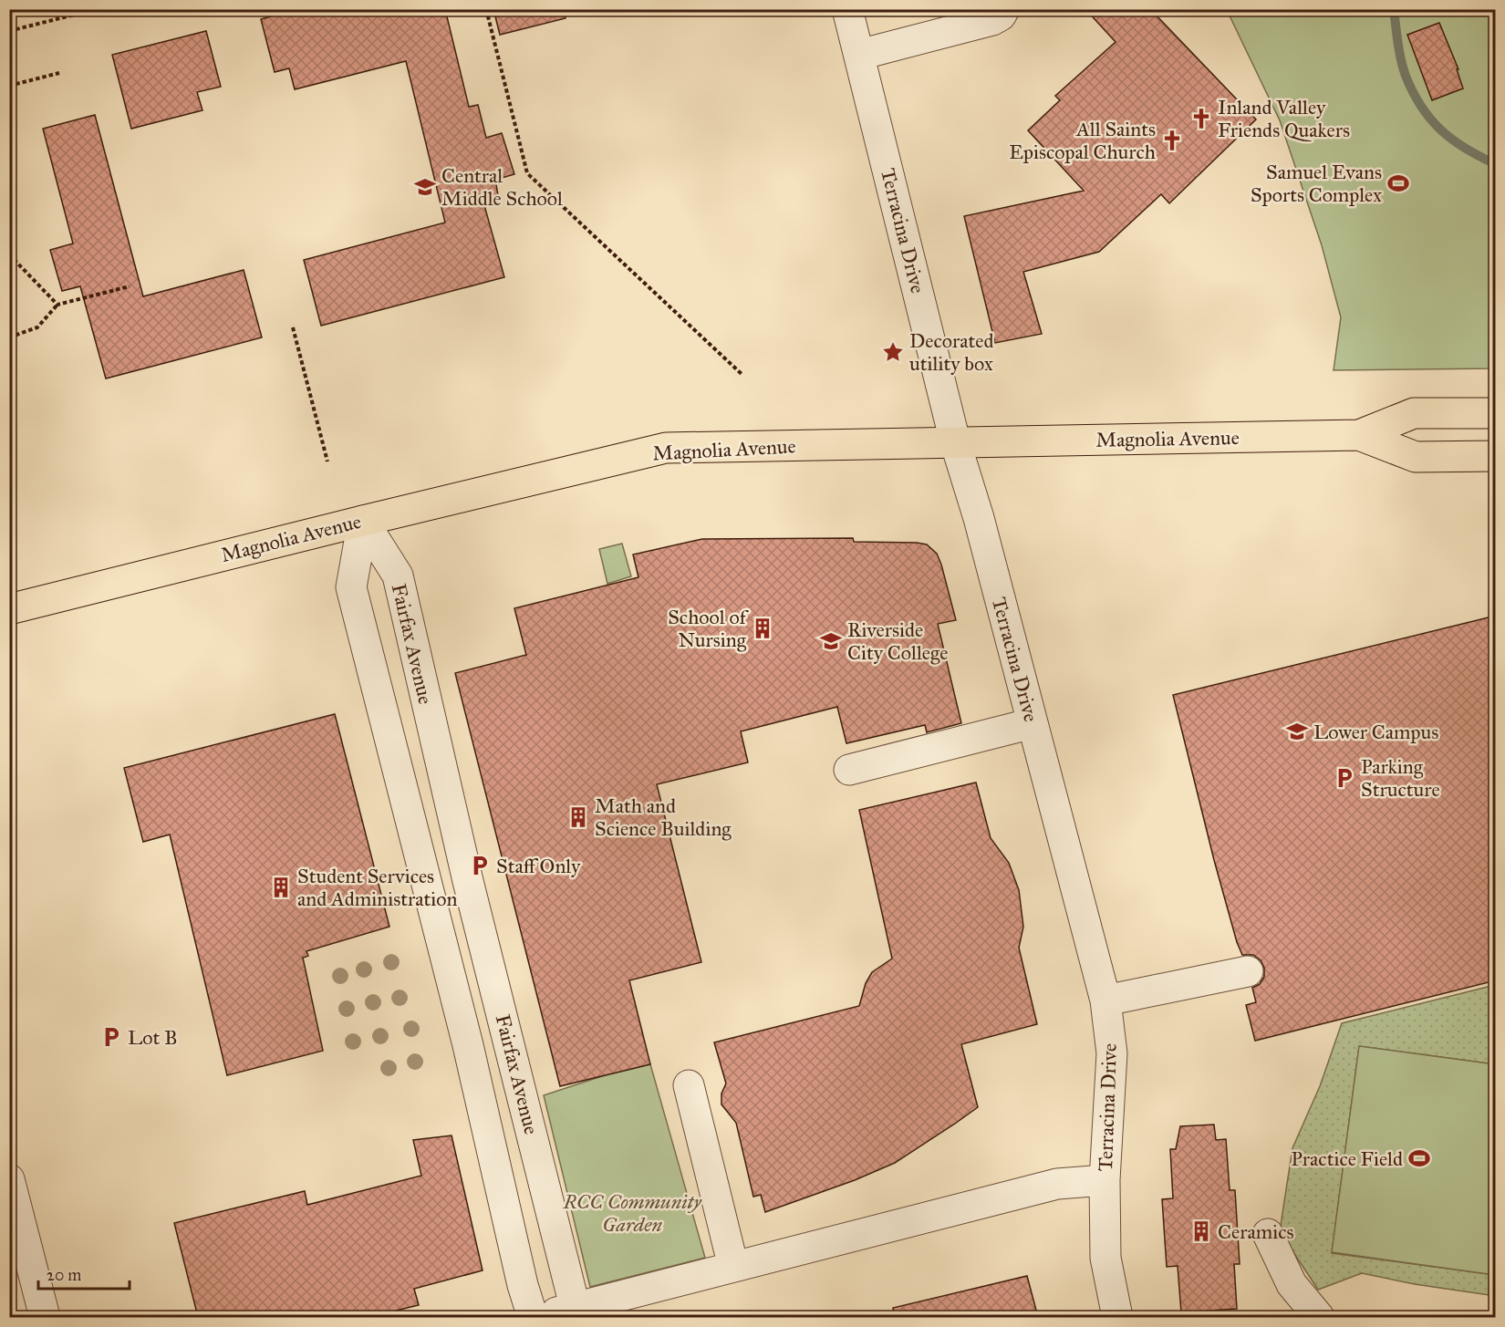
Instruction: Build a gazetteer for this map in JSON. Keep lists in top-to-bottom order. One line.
{"streets":{"main road":["Magnolia Avenue"],"street":["Terracina Drive","Fairfax Avenue"]},"crossings":[["Terracina Drive","Magnolia Avenue"],["Magnolia Avenue","Fairfax Avenue"]],"parks":["RCC Community Garden"],"places":{"church":["Inland Valley Friends Quakers","All Saints Episcopal Church"],"sports":["Samuel Evans Sports Complex","Practice Field"],"school or university":["Central Middle School","Riverside City College","Lower Campus"],"place":["Decorated utility box"],"building":["School of Nursing","Math and Science Building","Student Services and Administration","Ceramics"],"parking":["Parking Structure","Staff Only","Lot B"]},"scale_bar":"20 m"}
